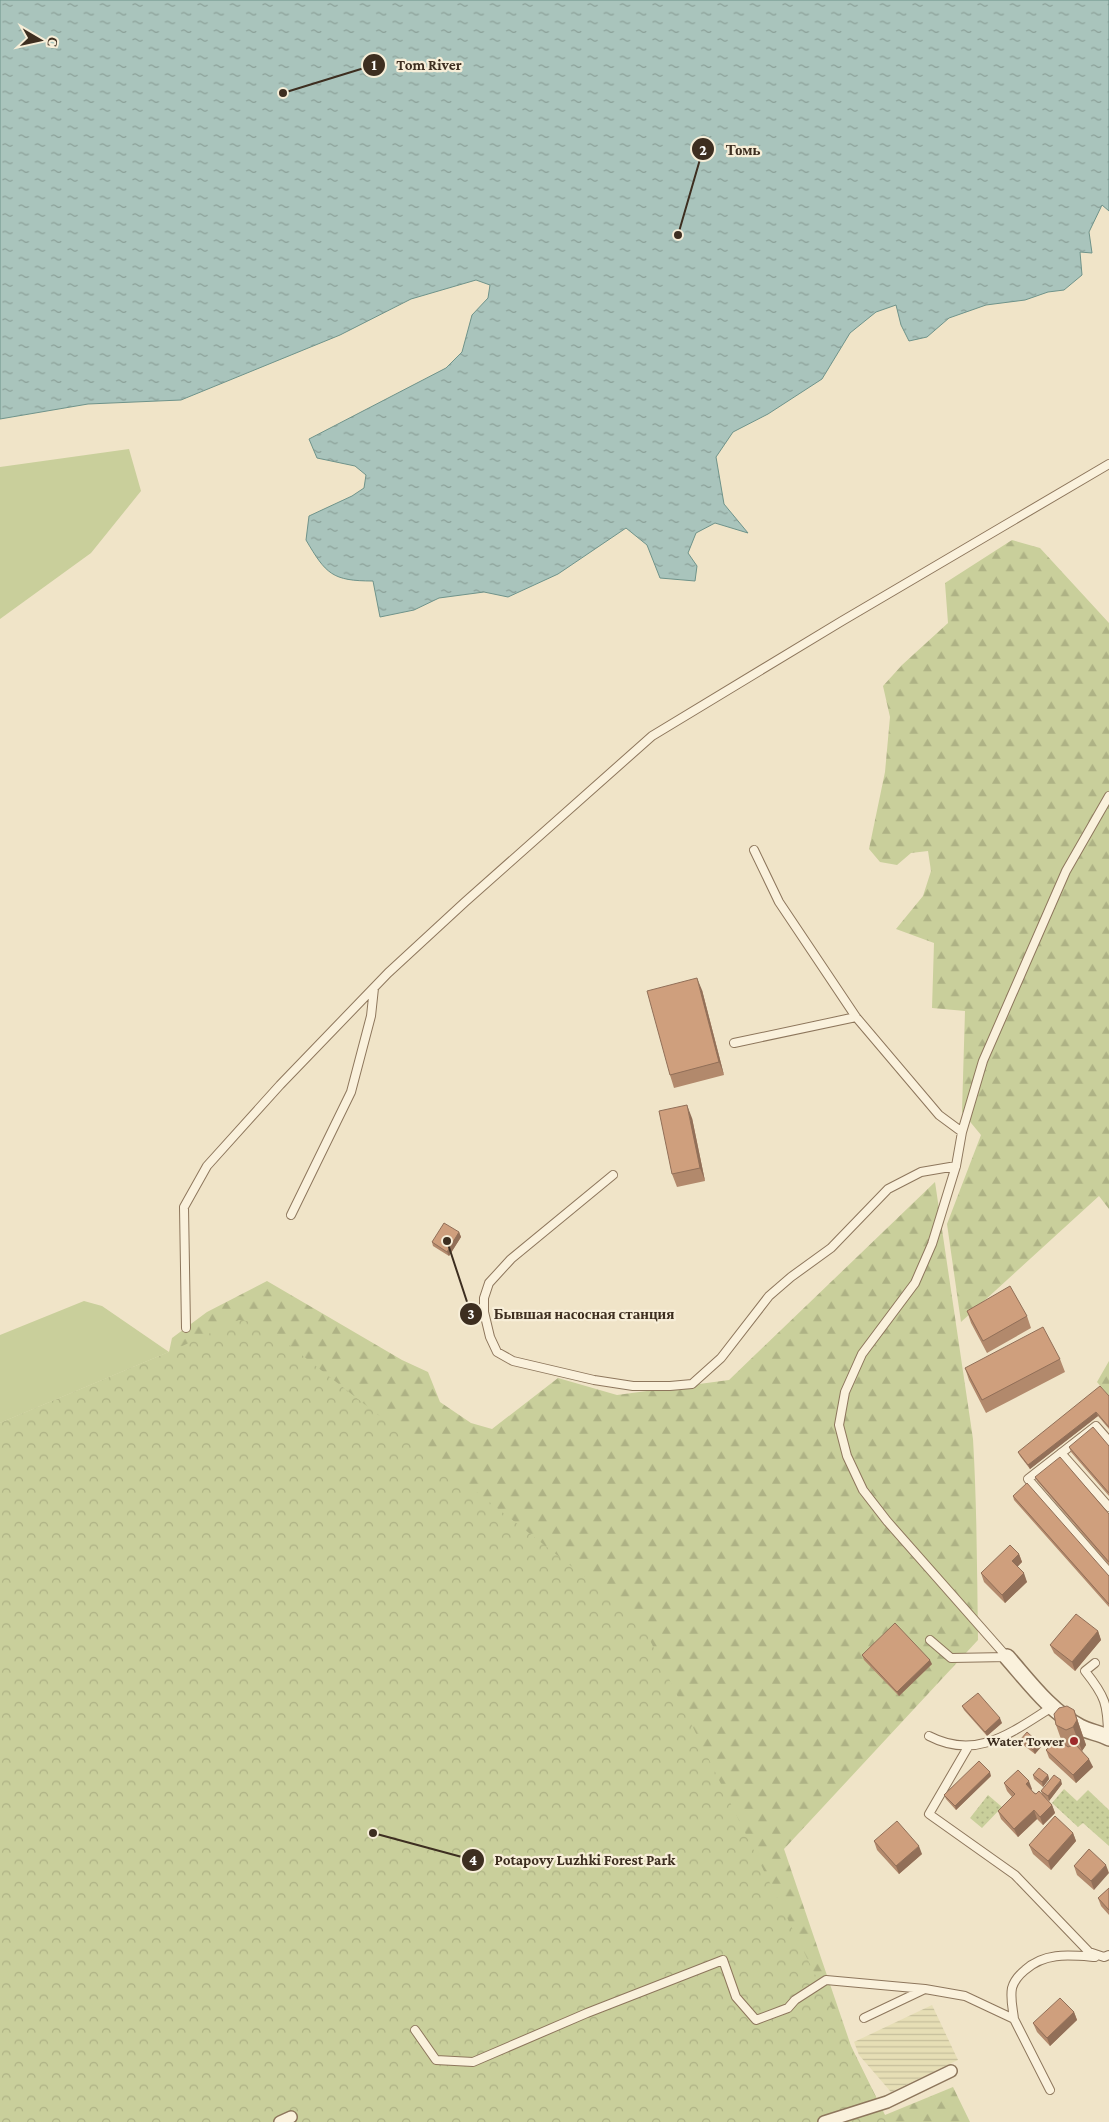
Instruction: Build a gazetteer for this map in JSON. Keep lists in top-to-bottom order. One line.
{"places":["Tom River","Томь","Бывшая насосная станция","Water Tower","Potapovy Luzhki Forest Park"],"north":"right"}
